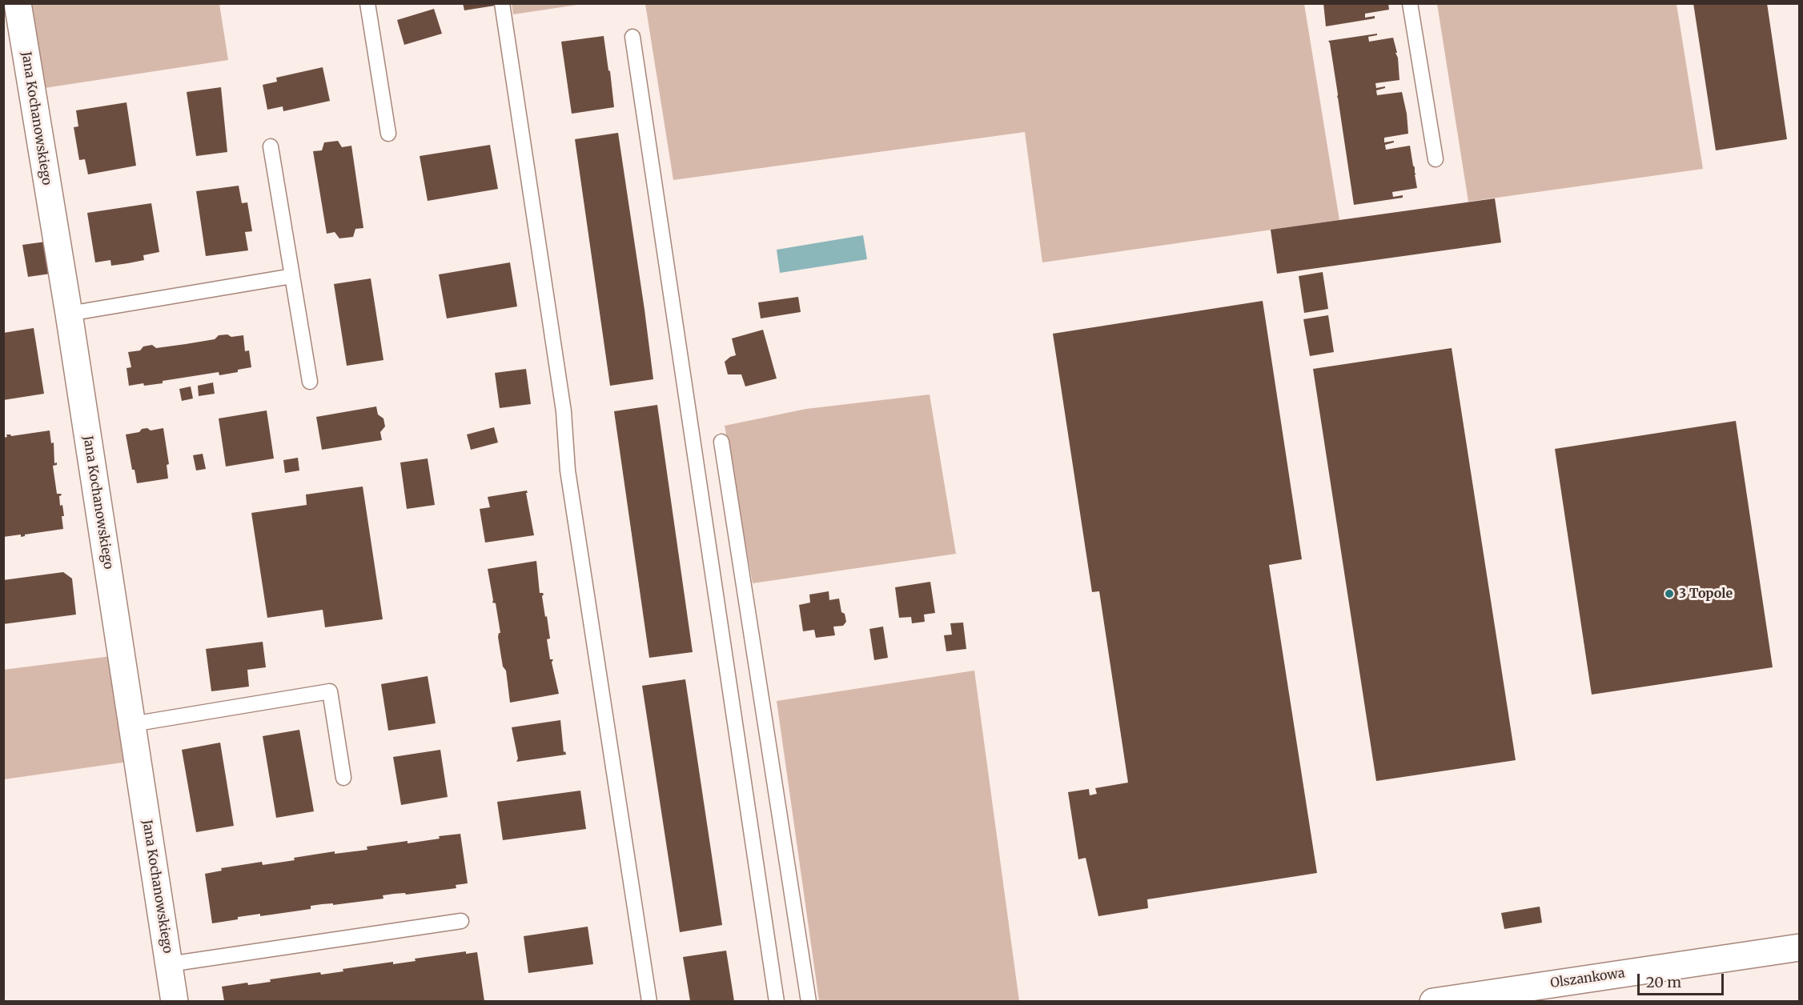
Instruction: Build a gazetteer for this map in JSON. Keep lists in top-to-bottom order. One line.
{"streets":{"street":["Jana Kochanowskiego","Olszankowa"]},"places":["3 Topole"],"scale_bar":"20 m"}
